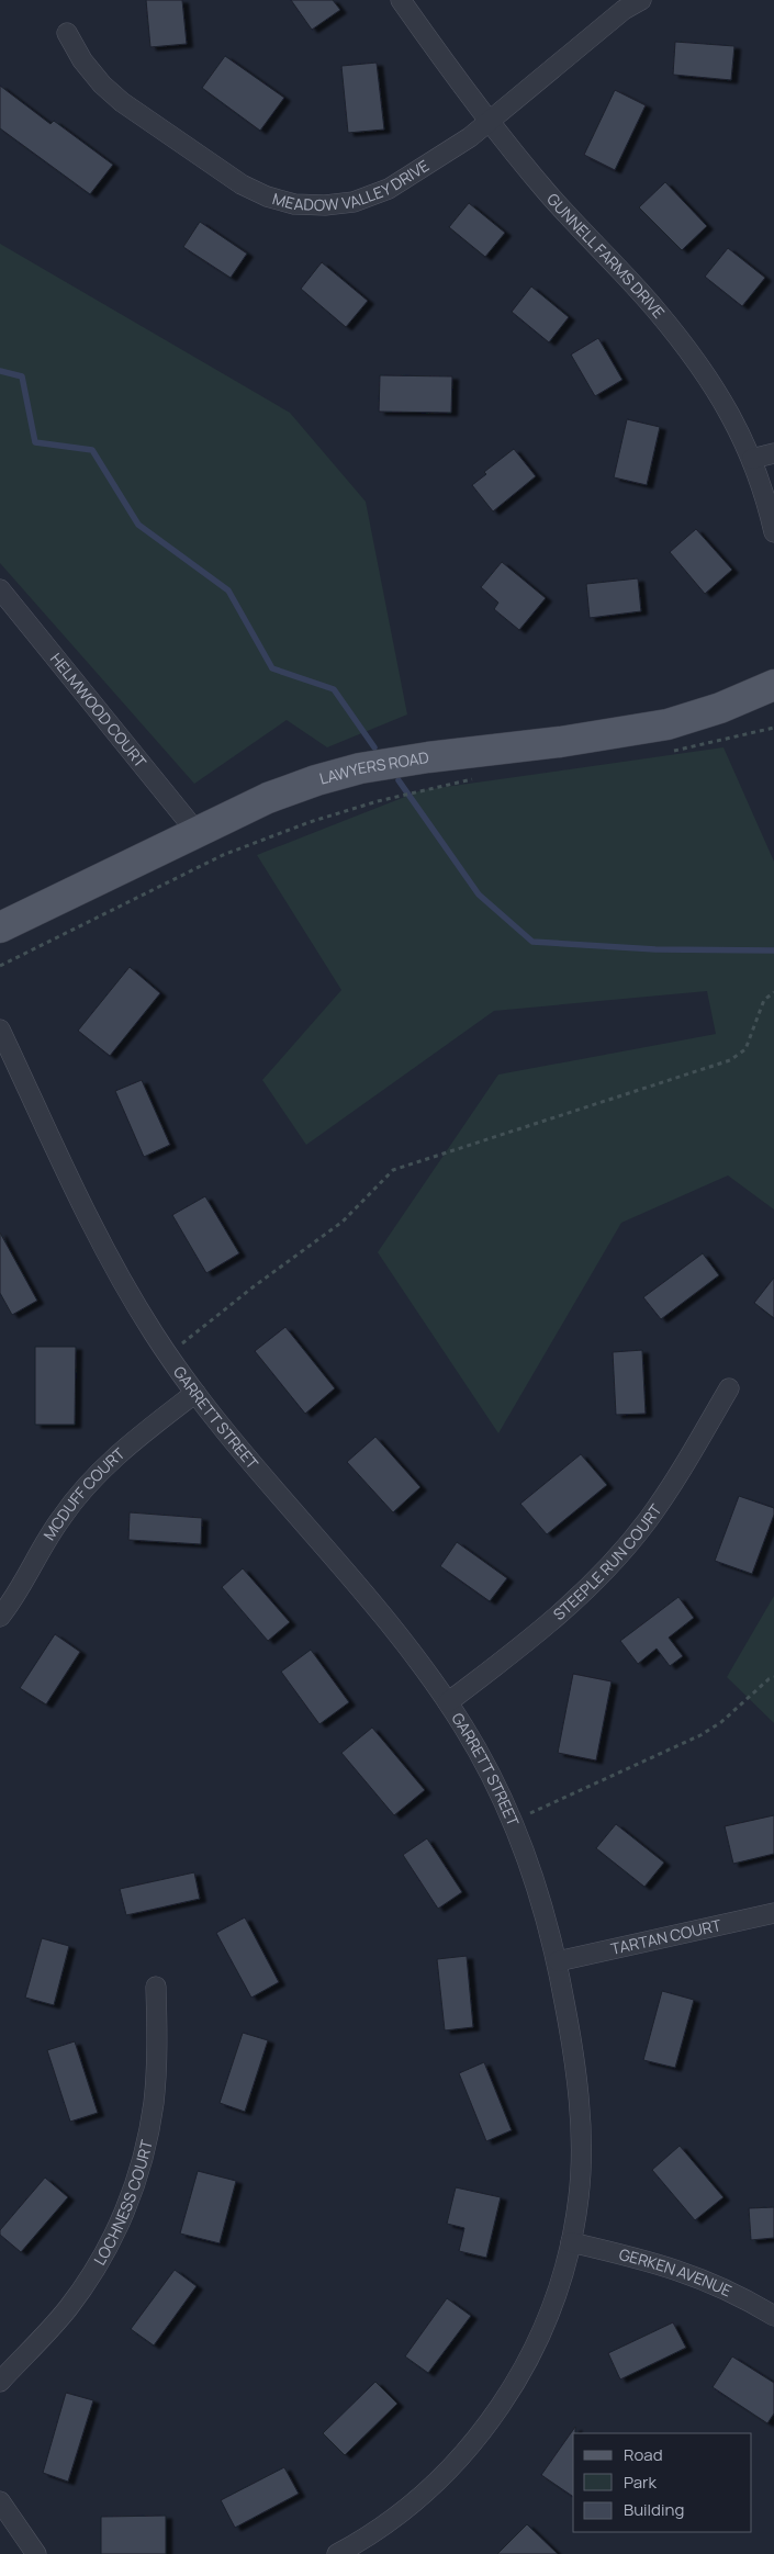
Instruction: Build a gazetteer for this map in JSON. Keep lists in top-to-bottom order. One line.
{"streets":{"main road":["LAWYERS ROAD"],"street":["MEADOW VALLEY DRIVE","GUNNELL FARMS DRIVE","HELMWOOD COURT","GARRETT STREET","MCDUFF COURT","STEEPLE RUN COURT","TARTAN COURT","LOCHNESS COURT","GERKEN AVENUE"]},"crossings":[["MEADOW VALLEY DRIVE","GUNNELL FARMS DRIVE"],["HELMWOOD COURT","LAWYERS ROAD"],["GARRETT STREET","MCDUFF COURT"],["GARRETT STREET","STEEPLE RUN COURT"],["GARRETT STREET","TARTAN COURT"],["GARRETT STREET","GERKEN AVENUE"]],"legend":["Road","Park","Building"]}
